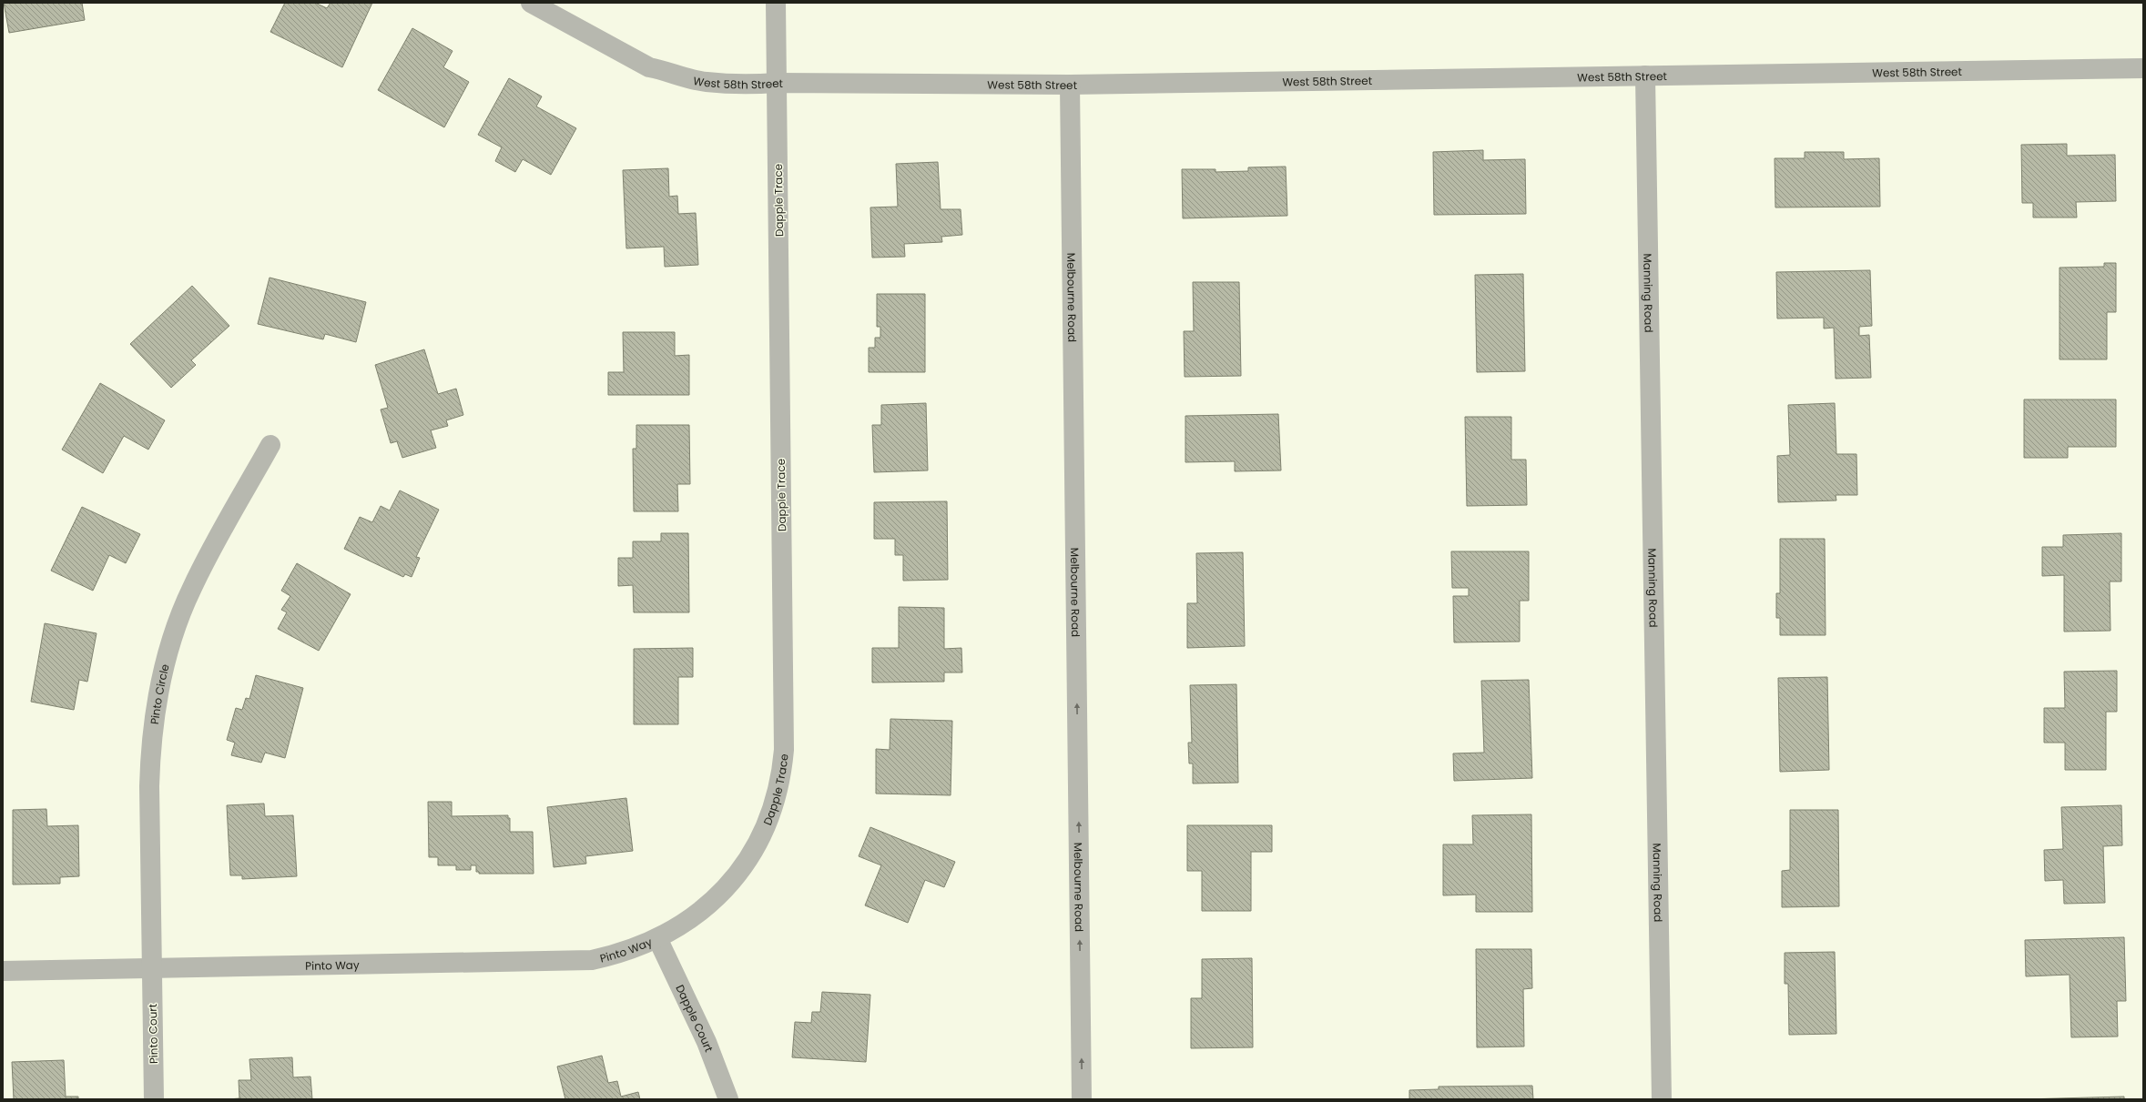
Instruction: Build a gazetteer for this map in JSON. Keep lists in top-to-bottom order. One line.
{"streets":{"street":["West 58th Street","Dapple Trace","Manning Road","Melbourne Road","Pinto Circle","Pinto Way","Dapple Court","Pinto Court"]},"crossings":[["West 58th Street","Dapple Trace"],["West 58th Street","Manning Road"],["West 58th Street","Melbourne Road"],["Dapple Trace","Pinto Way"],["Dapple Trace","Dapple Court"],["Pinto Circle","Pinto Way"],["Pinto Circle","Pinto Court"],["Pinto Way","Dapple Court"],["Pinto Way","Pinto Court"]],"one_way":["Melbourne Road"]}
